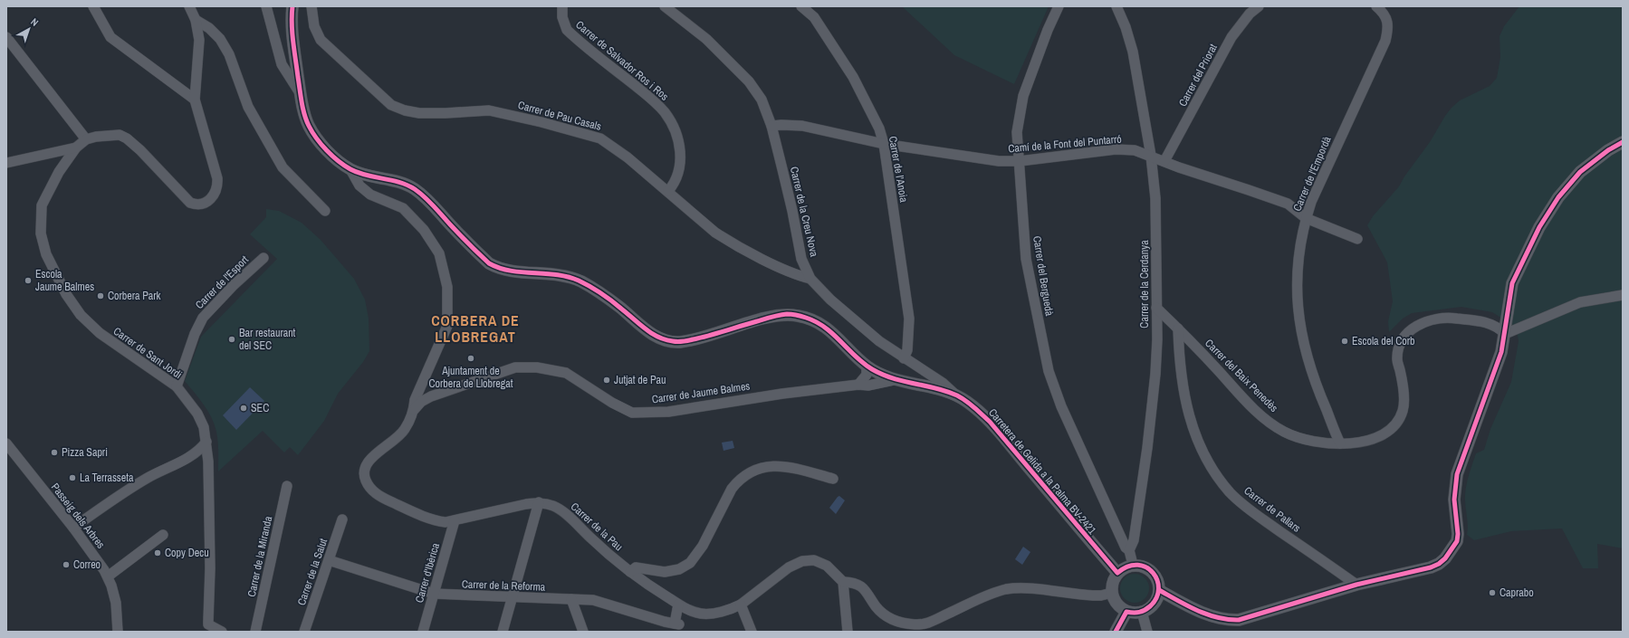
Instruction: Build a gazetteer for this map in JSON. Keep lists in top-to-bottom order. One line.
{"streets":{"street":["Carrer de Salvador Ros i Ros","Carrer del Priorat","Carrer de Pau Casals","Camí de la Font del Puntarró","Carrer de l'Anoia","Carrer de l'Empordà","Carrer de la Creu Nova","Carrer del Berguedà","Carrer de l'Esport","Carrer de la Cerdanya","Carrer de Sant Jordi","Carrer del Baix Penedès","Carrer de Jaume Balmes","Carretera de Gelida a la Palma BV-2421","Carrer de Pallars","Passeig dels Arbres","Carrer de la Pau","Carrer de la Miranda","Carrer de la Salut","Carrer d'Ibèrica","Carrer de la Reforma"]},"crossings":[["Carrer de Salvador Ros i Ros","Carrer de Pau Casals"],["Carrer del Priorat","Camí de la Font del Puntarró"],["Carrer de Pau Casals","Carrer de la Creu Nova"],["Camí de la Font del Puntarró","Carrer de l'Anoia"],["Camí de la Font del Puntarró","Carrer de l'Empordà"],["Camí de la Font del Puntarró","Carrer de la Creu Nova"],["Camí de la Font del Puntarró","Carrer del Berguedà"],["Camí de la Font del Puntarró","Carrer de la Cerdanya"],["Carrer de l'Anoia","Carrer de la Creu Nova"],["Carrer de l'Empordà","Carrer del Baix Penedès"],["Carrer de la Creu Nova","Carretera de Gelida a la Palma BV-2421"],["Carrer del Berguedà","Carrer de la Cerdanya"],["Carrer de l'Esport","Carrer de Sant Jordi"],["Carrer de la Cerdanya","Carrer del Baix Penedès"],["Carrer de la Cerdanya","Carretera de Gelida a la Palma BV-2421"],["Carrer del Baix Penedès","Carrer de Pallars"],["Carrer de Jaume Balmes","Carretera de Gelida a la Palma BV-2421"],["Carrer de Jaume Balmes","Carrer de la Pau"],["Carretera de Gelida a la Palma BV-2421","Carrer de la Pau"],["Carrer de la Pau","Carrer d'Ibèrica"],["Carrer de la Salut","Carrer de la Reforma"],["Carrer d'Ibèrica","Carrer de la Reforma"]],"districts":["CORBERA DE LLOBREGAT"],"places":["Escola Jaume Balmes","Corbera Park","Bar restaurant del SEC","Escola del Corb","Ajuntament de Corbera de Llobregat","Jutjat de Pau","SEC","Pizza Sapri","La Terrasseta","Copy Decu","Correo","Caprabo"],"north":"top right"}
